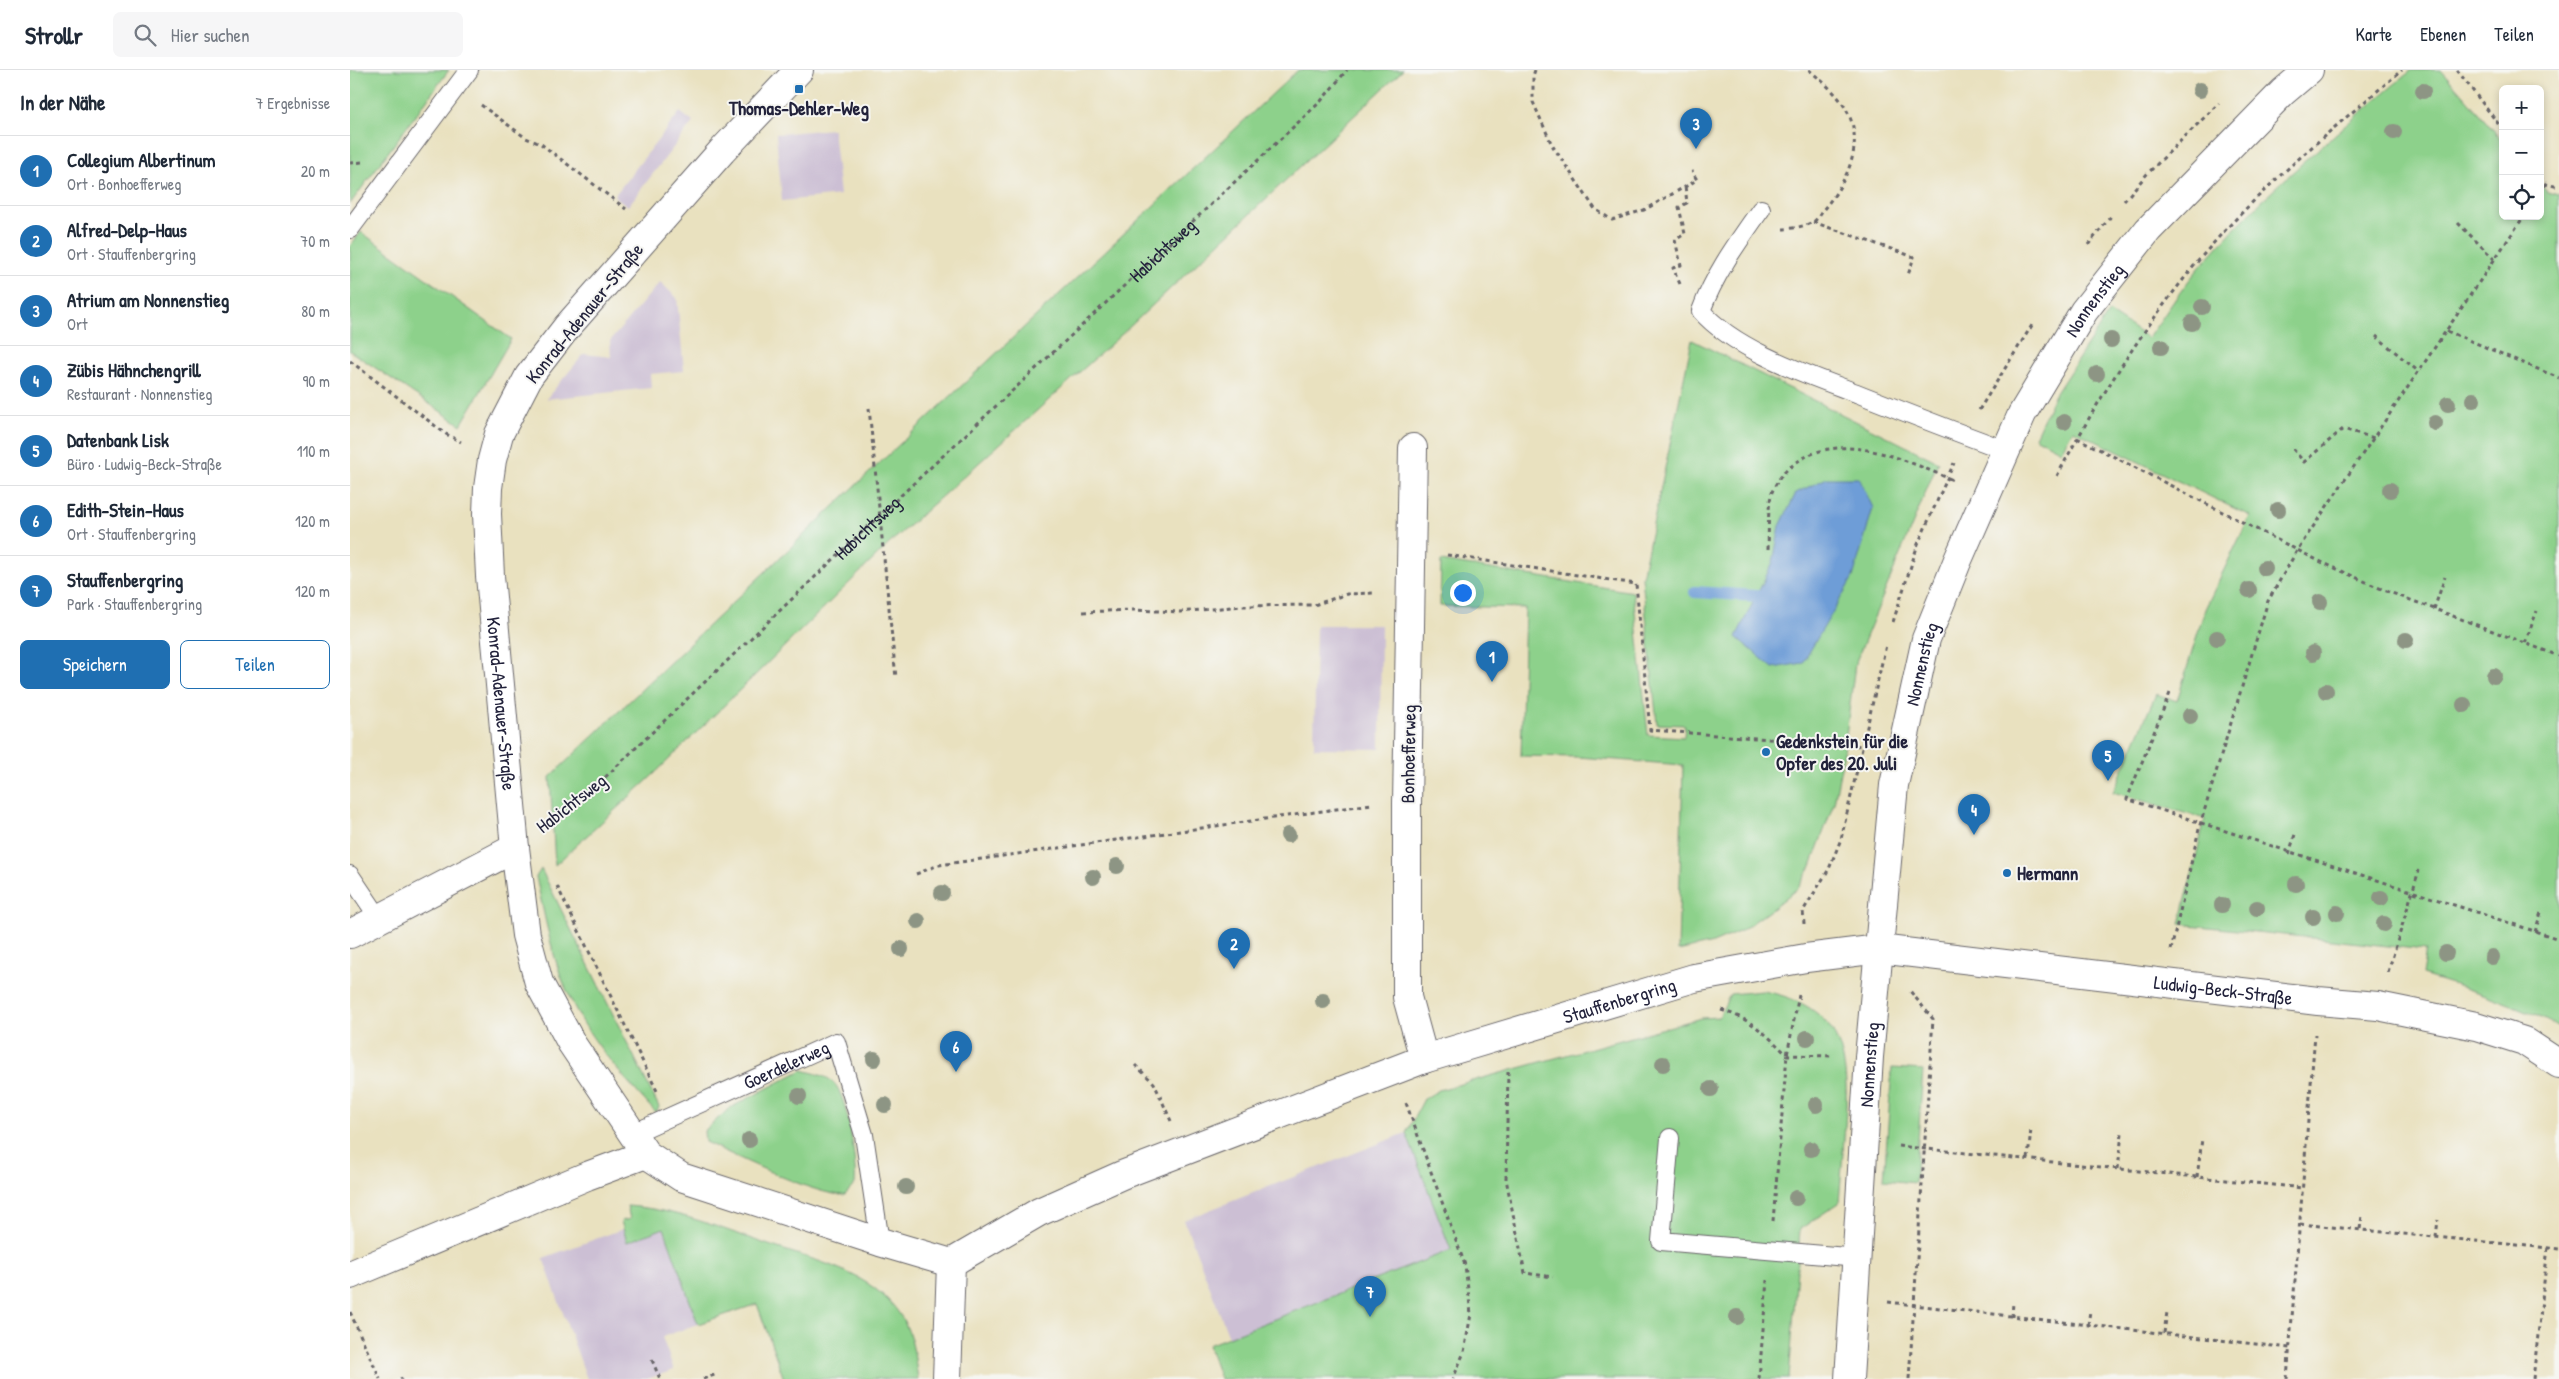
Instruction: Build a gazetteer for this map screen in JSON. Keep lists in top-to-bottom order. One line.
{"streets":{"street":["Nonnenstieg","Konrad-Adenauer-Straße","Bonhoefferweg","Ludwig-Beck-Straße","Stauffenbergring","Goerdelerweg"],"path":["Habichtsweg"]},"crossings":[["Habichtsweg","Konrad-Adenauer-Straße"],["Nonnenstieg","Ludwig-Beck-Straße"],["Nonnenstieg","Stauffenbergring"],["Bonhoefferweg","Stauffenbergring"],["Ludwig-Beck-Straße","Stauffenbergring"]],"places":{"transit":["Thomas-Dehler-Weg"],"other":["Gedenkstein für die Opfer des 20. Juli","Hermann"]},"page":{"header":"Strollr","search":"Hier suchen","nav":["Karte","Ebenen","Teilen"],"heading":["In der Nähe","7 Ergebnisse"],"map_buttons":["+","−"],"pins":["3","1","5","4","2","6","7"],"list":[{"mark":"1","name":"Collegium Albertinum","note":"Ort · Bonhoefferweg","value":"20 m"},{"mark":"2","name":"Alfred-Delp-Haus","note":"Ort · Stauffenbergring","value":"70 m"},{"mark":"3","name":"Atrium am Nonnenstieg","note":"Ort","value":"80 m"},{"mark":"4","name":"Zübis Hähnchengrill","note":"Restaurant · Nonnenstieg","value":"90 m"},{"mark":"5","name":"Datenbank Lisk","note":"Büro · Ludwig-Beck-Straße","value":"110 m"},{"mark":"6","name":"Edith-Stein-Haus","note":"Ort · Stauffenbergring","value":"120 m"},{"mark":"7","name":"Stauffenbergring","note":"Park · Stauffenbergring","value":"120 m"}],"buttons":["Speichern","Teilen"]}}
